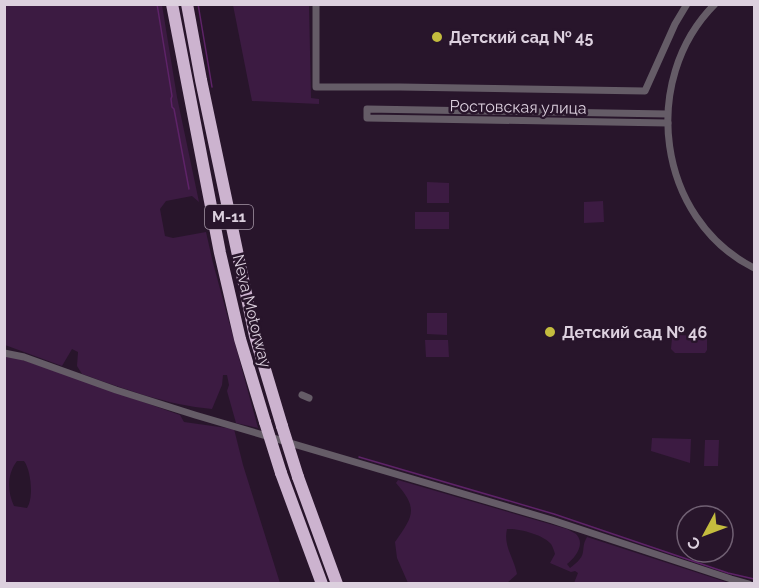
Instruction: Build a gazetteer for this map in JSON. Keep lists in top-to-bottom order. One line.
{"streets":{"highway":["М-11","Neva Motorway"],"street":["Ростовская улица"]},"places":["Детский сад № 45","Детский сад № 46"],"north":"bottom left"}
